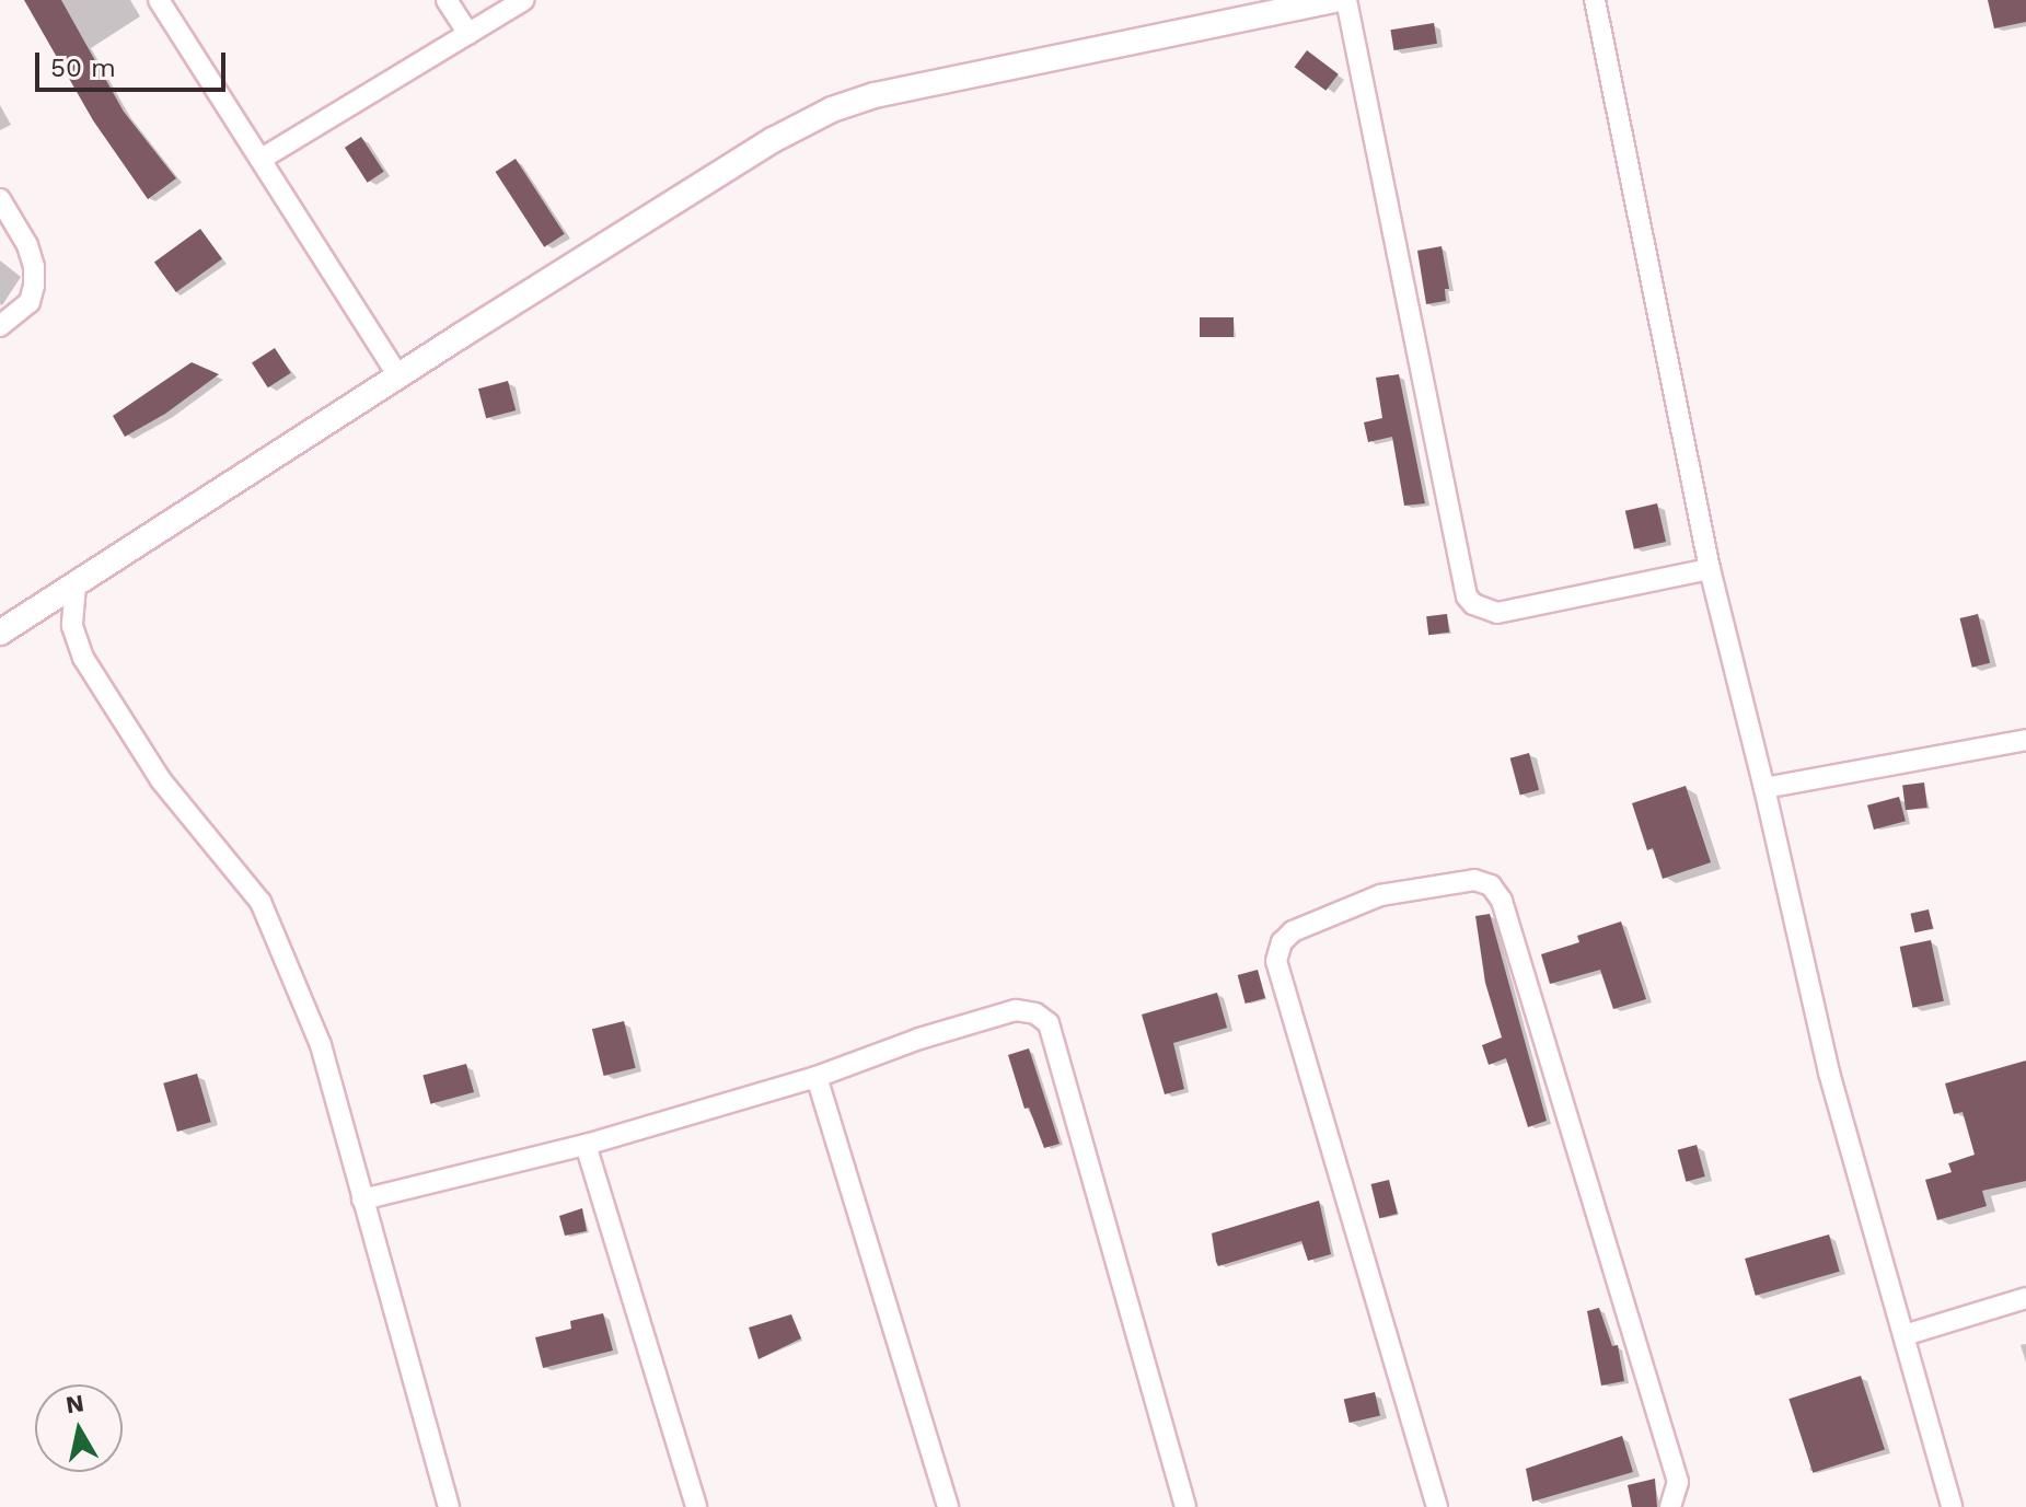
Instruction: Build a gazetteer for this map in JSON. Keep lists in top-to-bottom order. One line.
{"scale_bar":"50 m","north":"top"}
